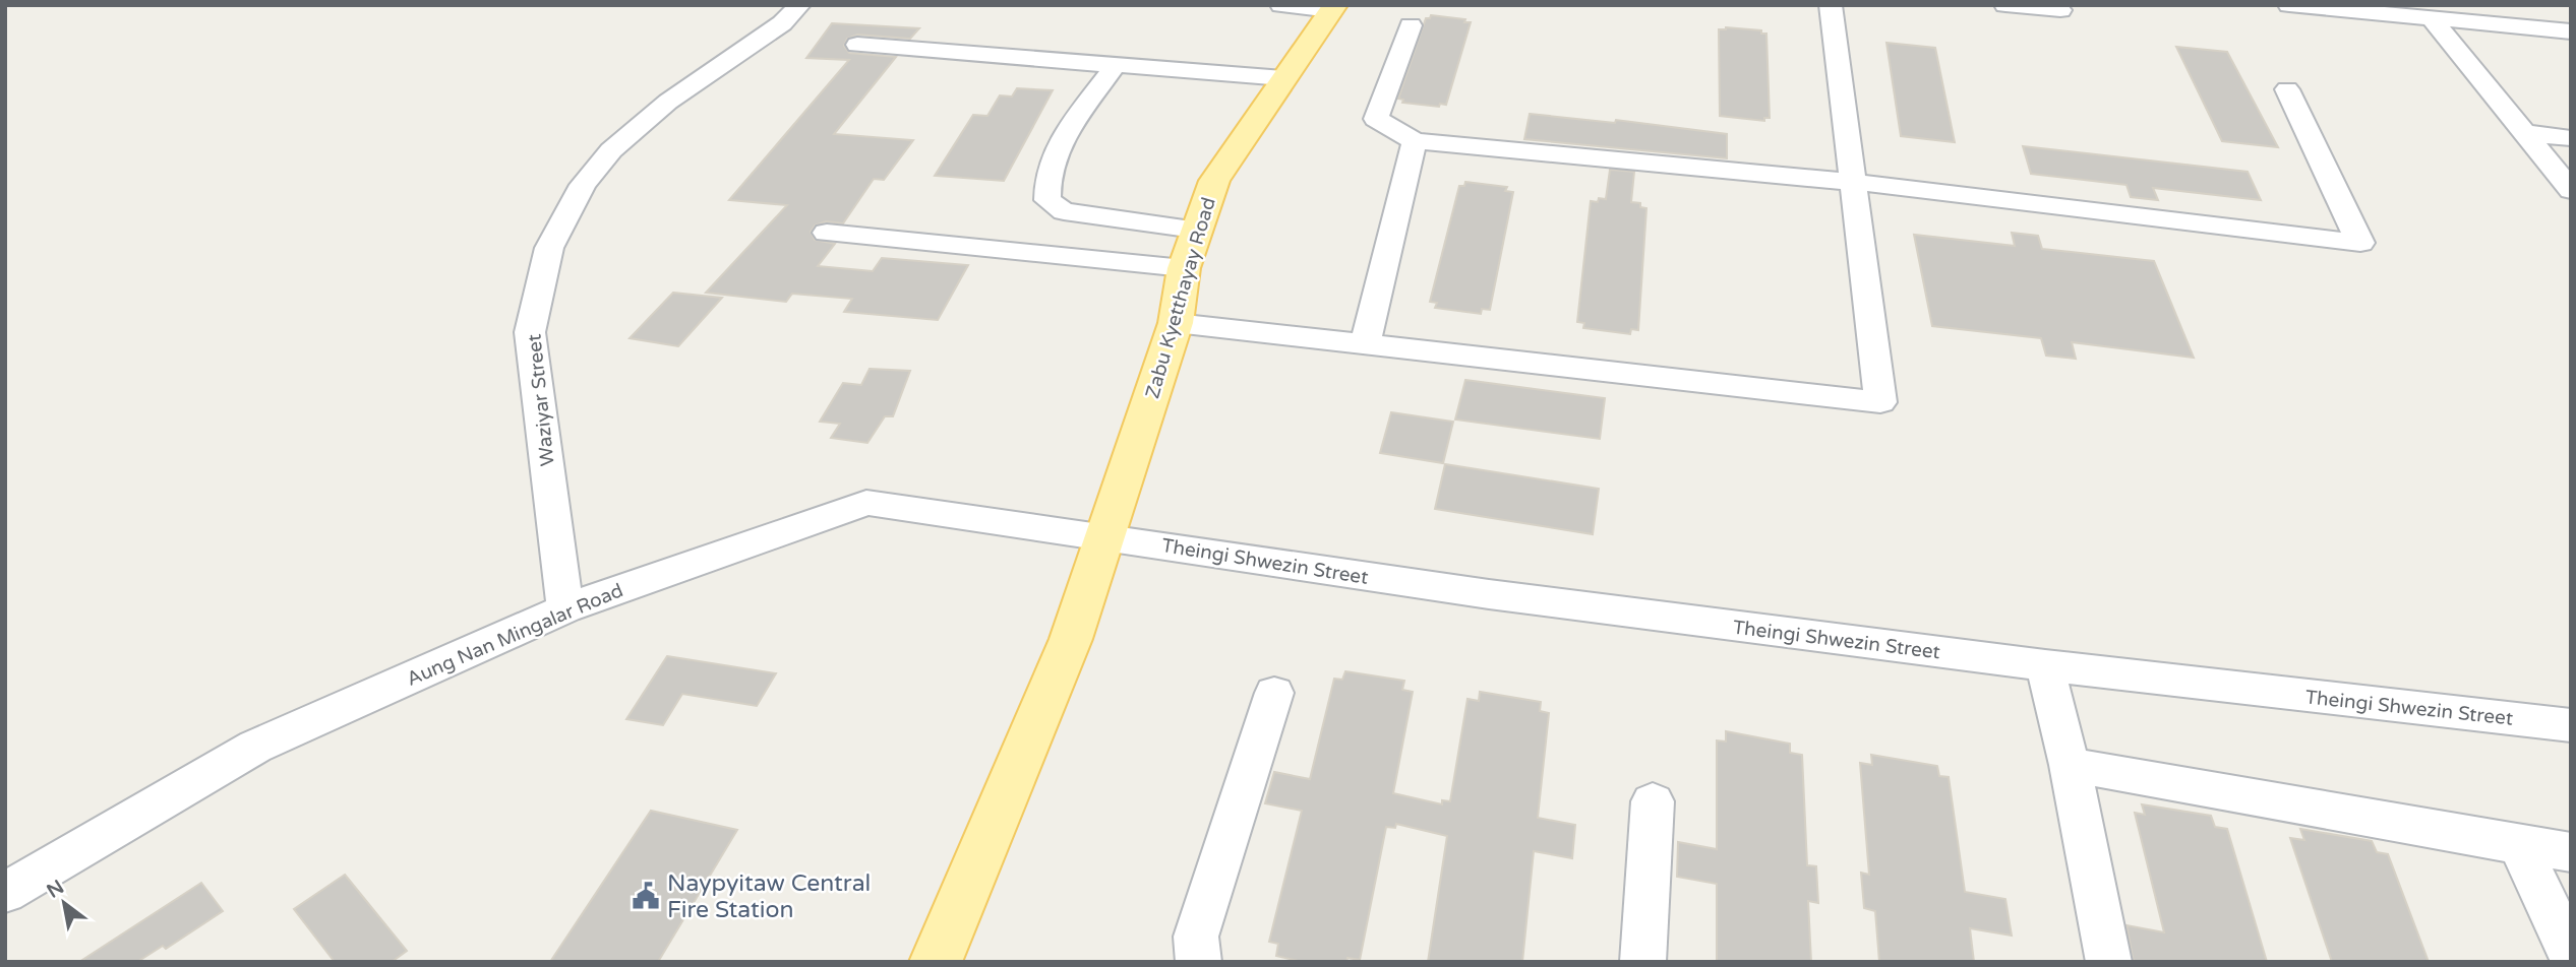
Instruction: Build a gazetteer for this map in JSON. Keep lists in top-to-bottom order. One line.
{"streets":{"main road":["Zabu Kyetthayay Road"],"street":["Waziyar Street","Theingi Shwezin Street","Aung Nan Mingalar Road"]},"crossings":[["Zabu Kyetthayay Road","Theingi Shwezin Street"],["Zabu Kyetthayay Road","Aung Nan Mingalar Road"],["Waziyar Street","Aung Nan Mingalar Road"],["Theingi Shwezin Street","Aung Nan Mingalar Road"]],"places":{"public building":["Naypyitaw Central Fire Station"]},"north":"top left"}
